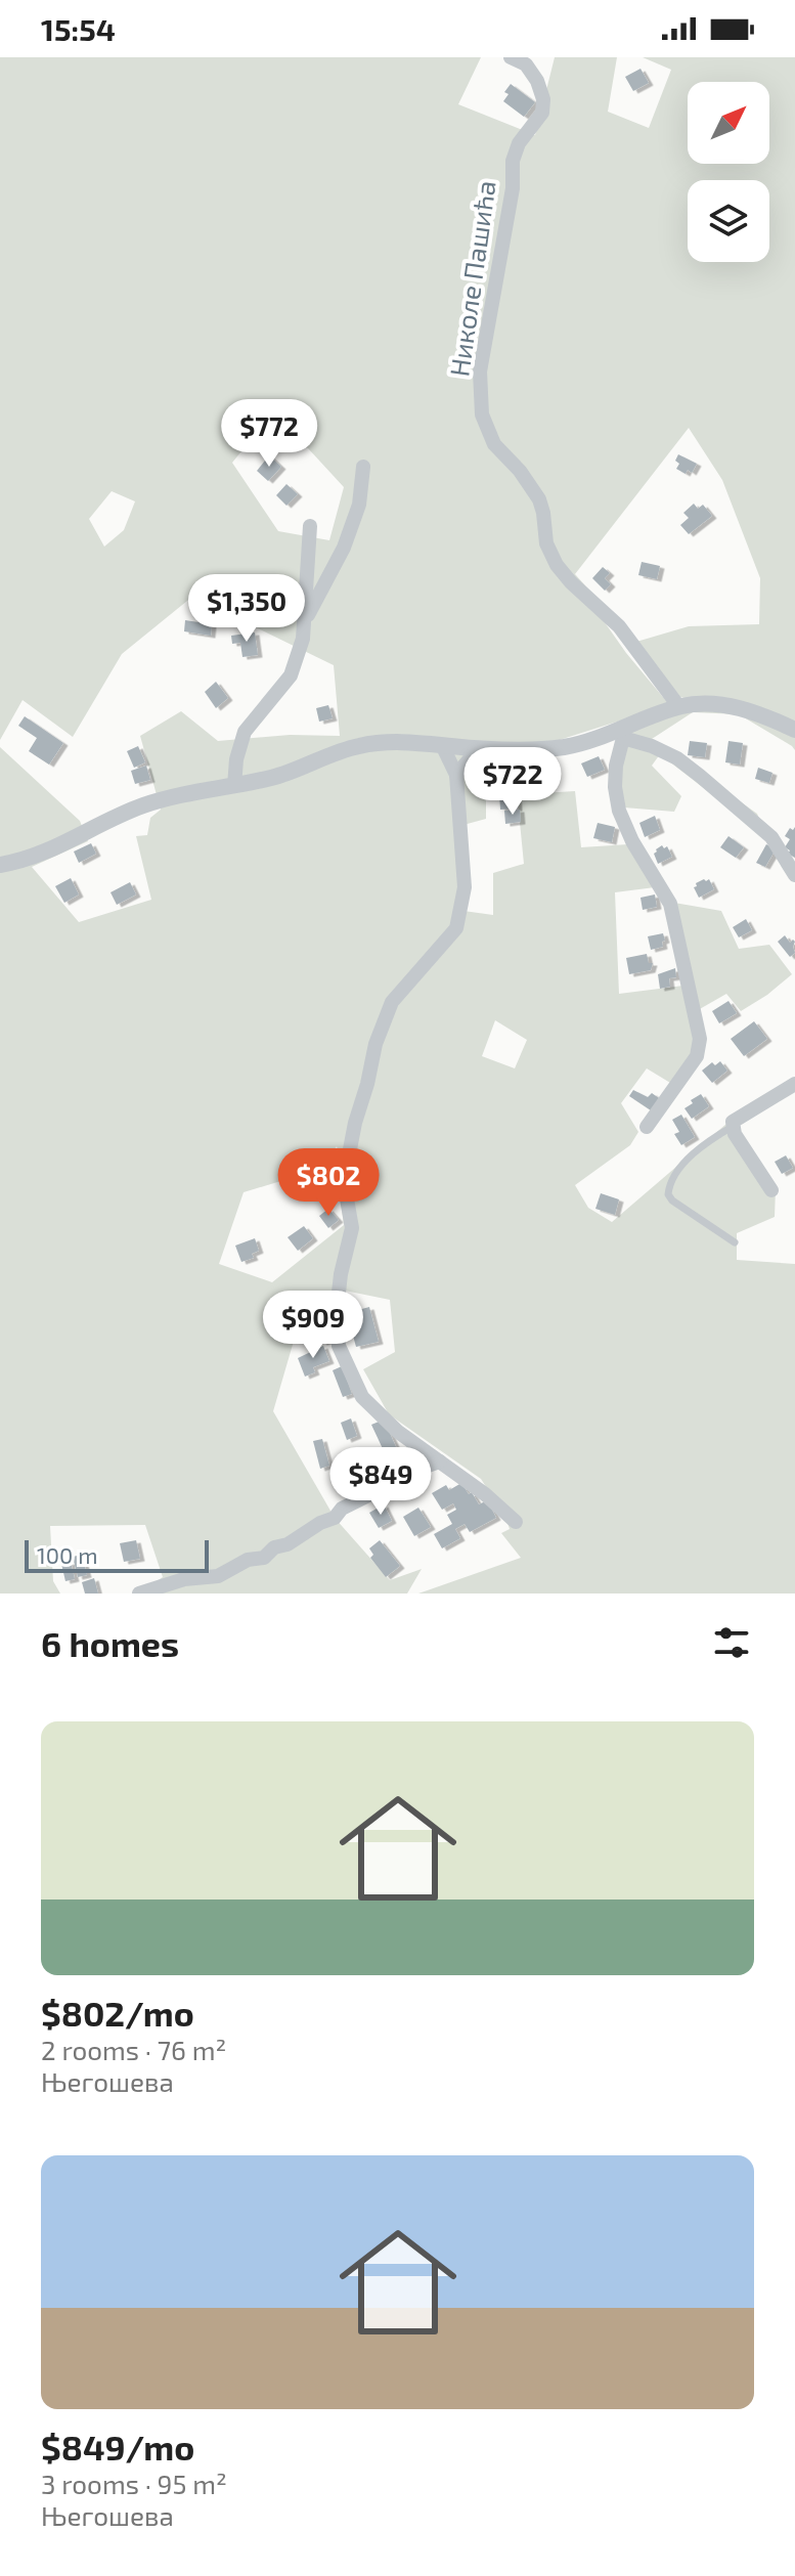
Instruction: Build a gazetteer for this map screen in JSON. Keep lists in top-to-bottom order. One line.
{"streets":{"street":["Николе Пашића"]},"scale_bar":"100 m","north":"top right","page":{"status":"15:54","price":["$772","$1,350","$722","$802","$909","$849"],"scale":"100 m","heading":"6 homes","list":[{"name":"$802/mo","note":"2 rooms · 76 m² · Његошева"},{"name":"$849/mo","note":"3 rooms · 95 m² · Његошева"}]}}
